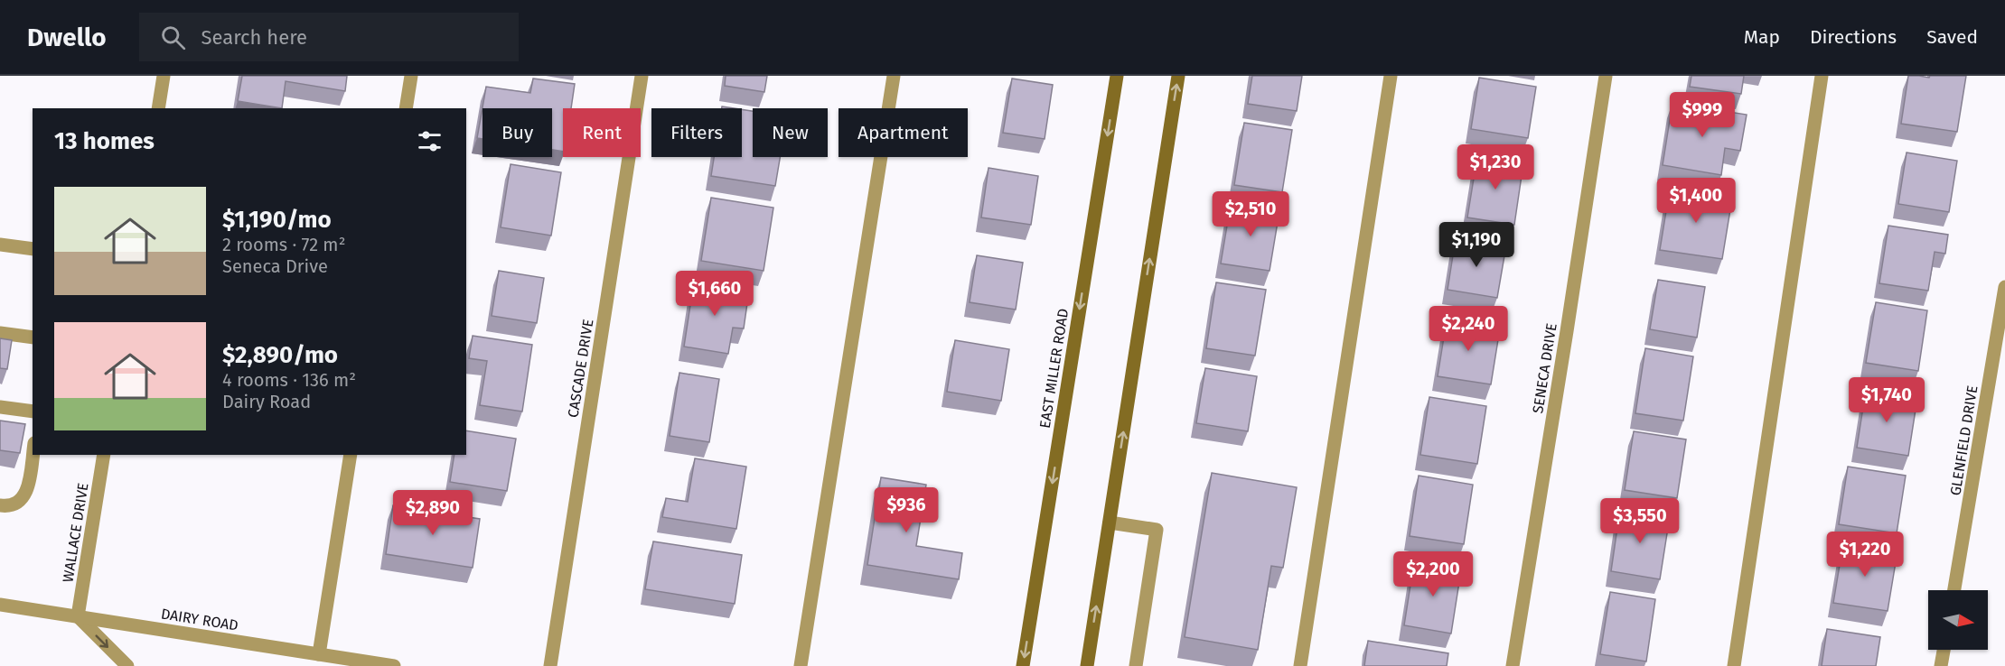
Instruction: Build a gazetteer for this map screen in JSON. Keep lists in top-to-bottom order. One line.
{"streets":{"main road":["EAST MILLER ROAD"],"street":["CASCADE DRIVE","SENECA DRIVE","GLENFIELD DRIVE","WALLACE DRIVE","DAIRY ROAD"]},"crossings":[["WALLACE DRIVE","DAIRY ROAD"]],"north":"right","page":{"header":"Dwello","search":"Search here","nav":["Map","Directions","Saved"],"price":["$999","$1,230","$1,400","$2,510","$1,190","$1,660","$2,240","$1,740","$936","$2,890","$3,550","$1,220","$2,200"],"chip":["Buy","Rent","Filters","New","Apartment"],"heading":"13 homes","list":[{"name":"$1,190/mo","note":"2 rooms · 72 m² · Seneca Drive"},{"name":"$2,890/mo","note":"4 rooms · 136 m² · Dairy Road"}]}}
